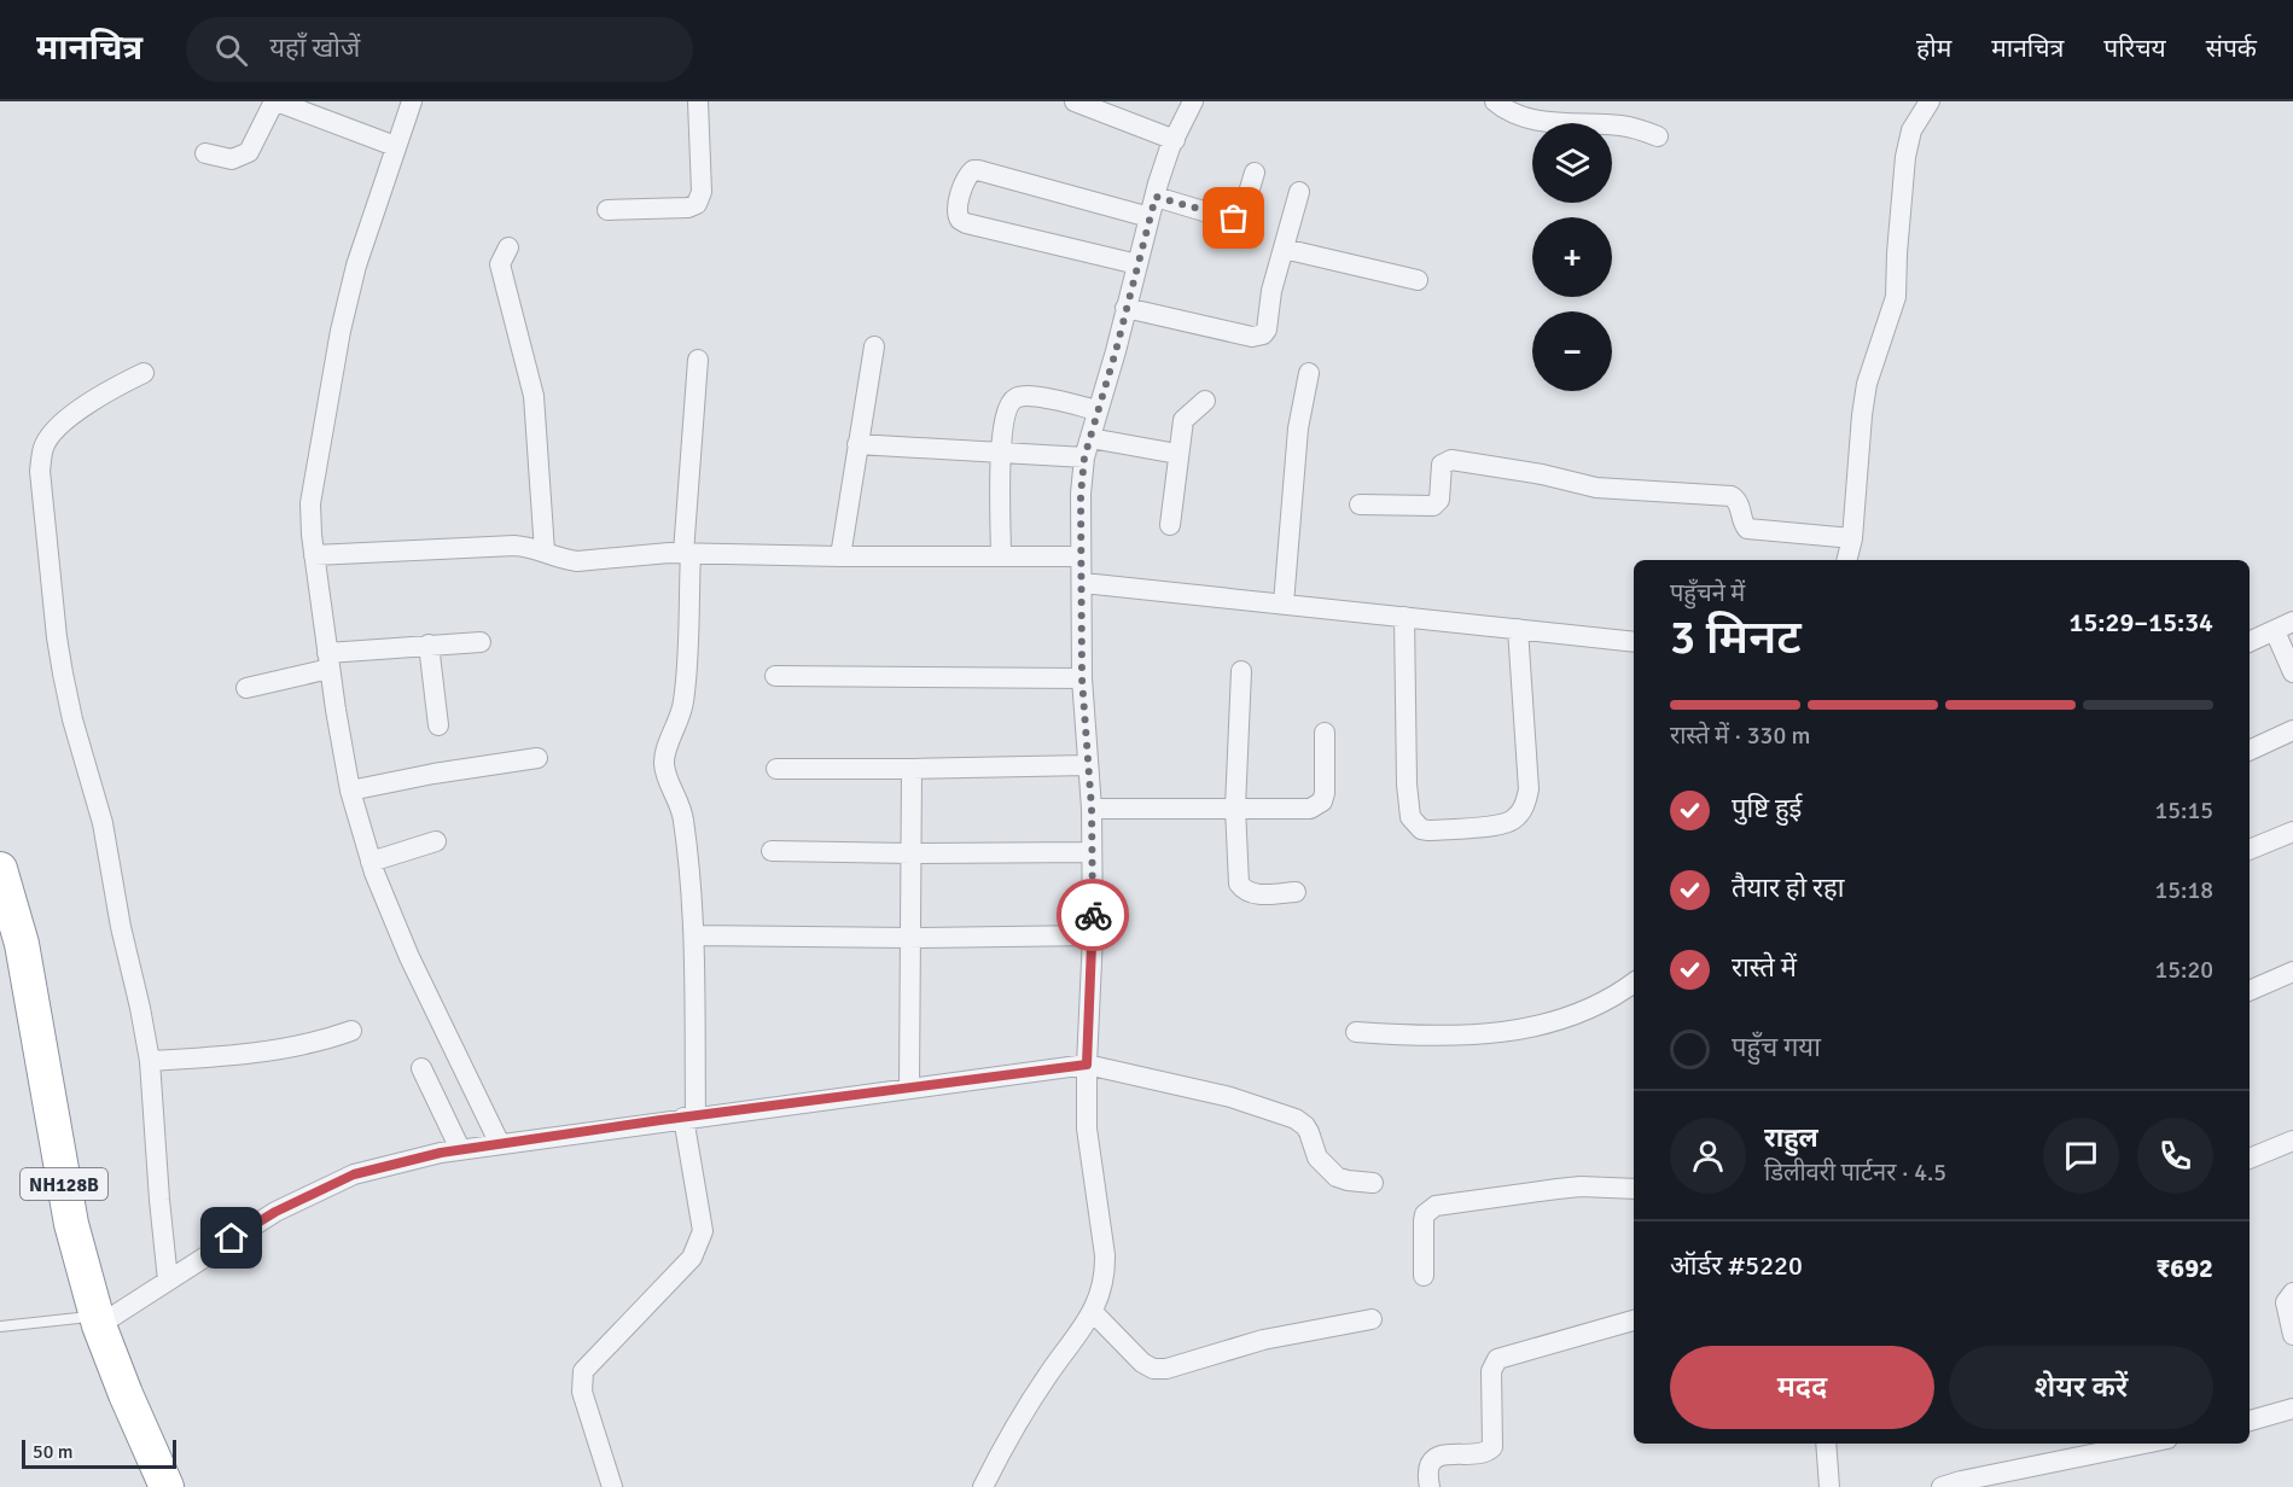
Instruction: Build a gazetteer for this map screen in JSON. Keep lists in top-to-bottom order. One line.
{"streets":{"highway":["NH128B"]},"scale_bar":"50 m","page":{"header":"मानचित्र","search":"यहाँ खोजें","nav":["होम","मानचित्र","परिचय","संपर्क"],"map_buttons":["+","−"],"heading":["3 मिनट","पहुँचने में","15:29–15:34"],"panel":["राहुल","डिलीवरी पार्टनर · 4.5","ऑर्डर #5220","₹692"],"bar":"रास्ते में · 330 m","list":[["पुष्टि हुई","15:15"],["तैयार हो रहा","15:18"],["रास्ते में","15:20"],"पहुँच गया"],"buttons":["मदद","शेयर करें"],"scale":"50 m"}}
